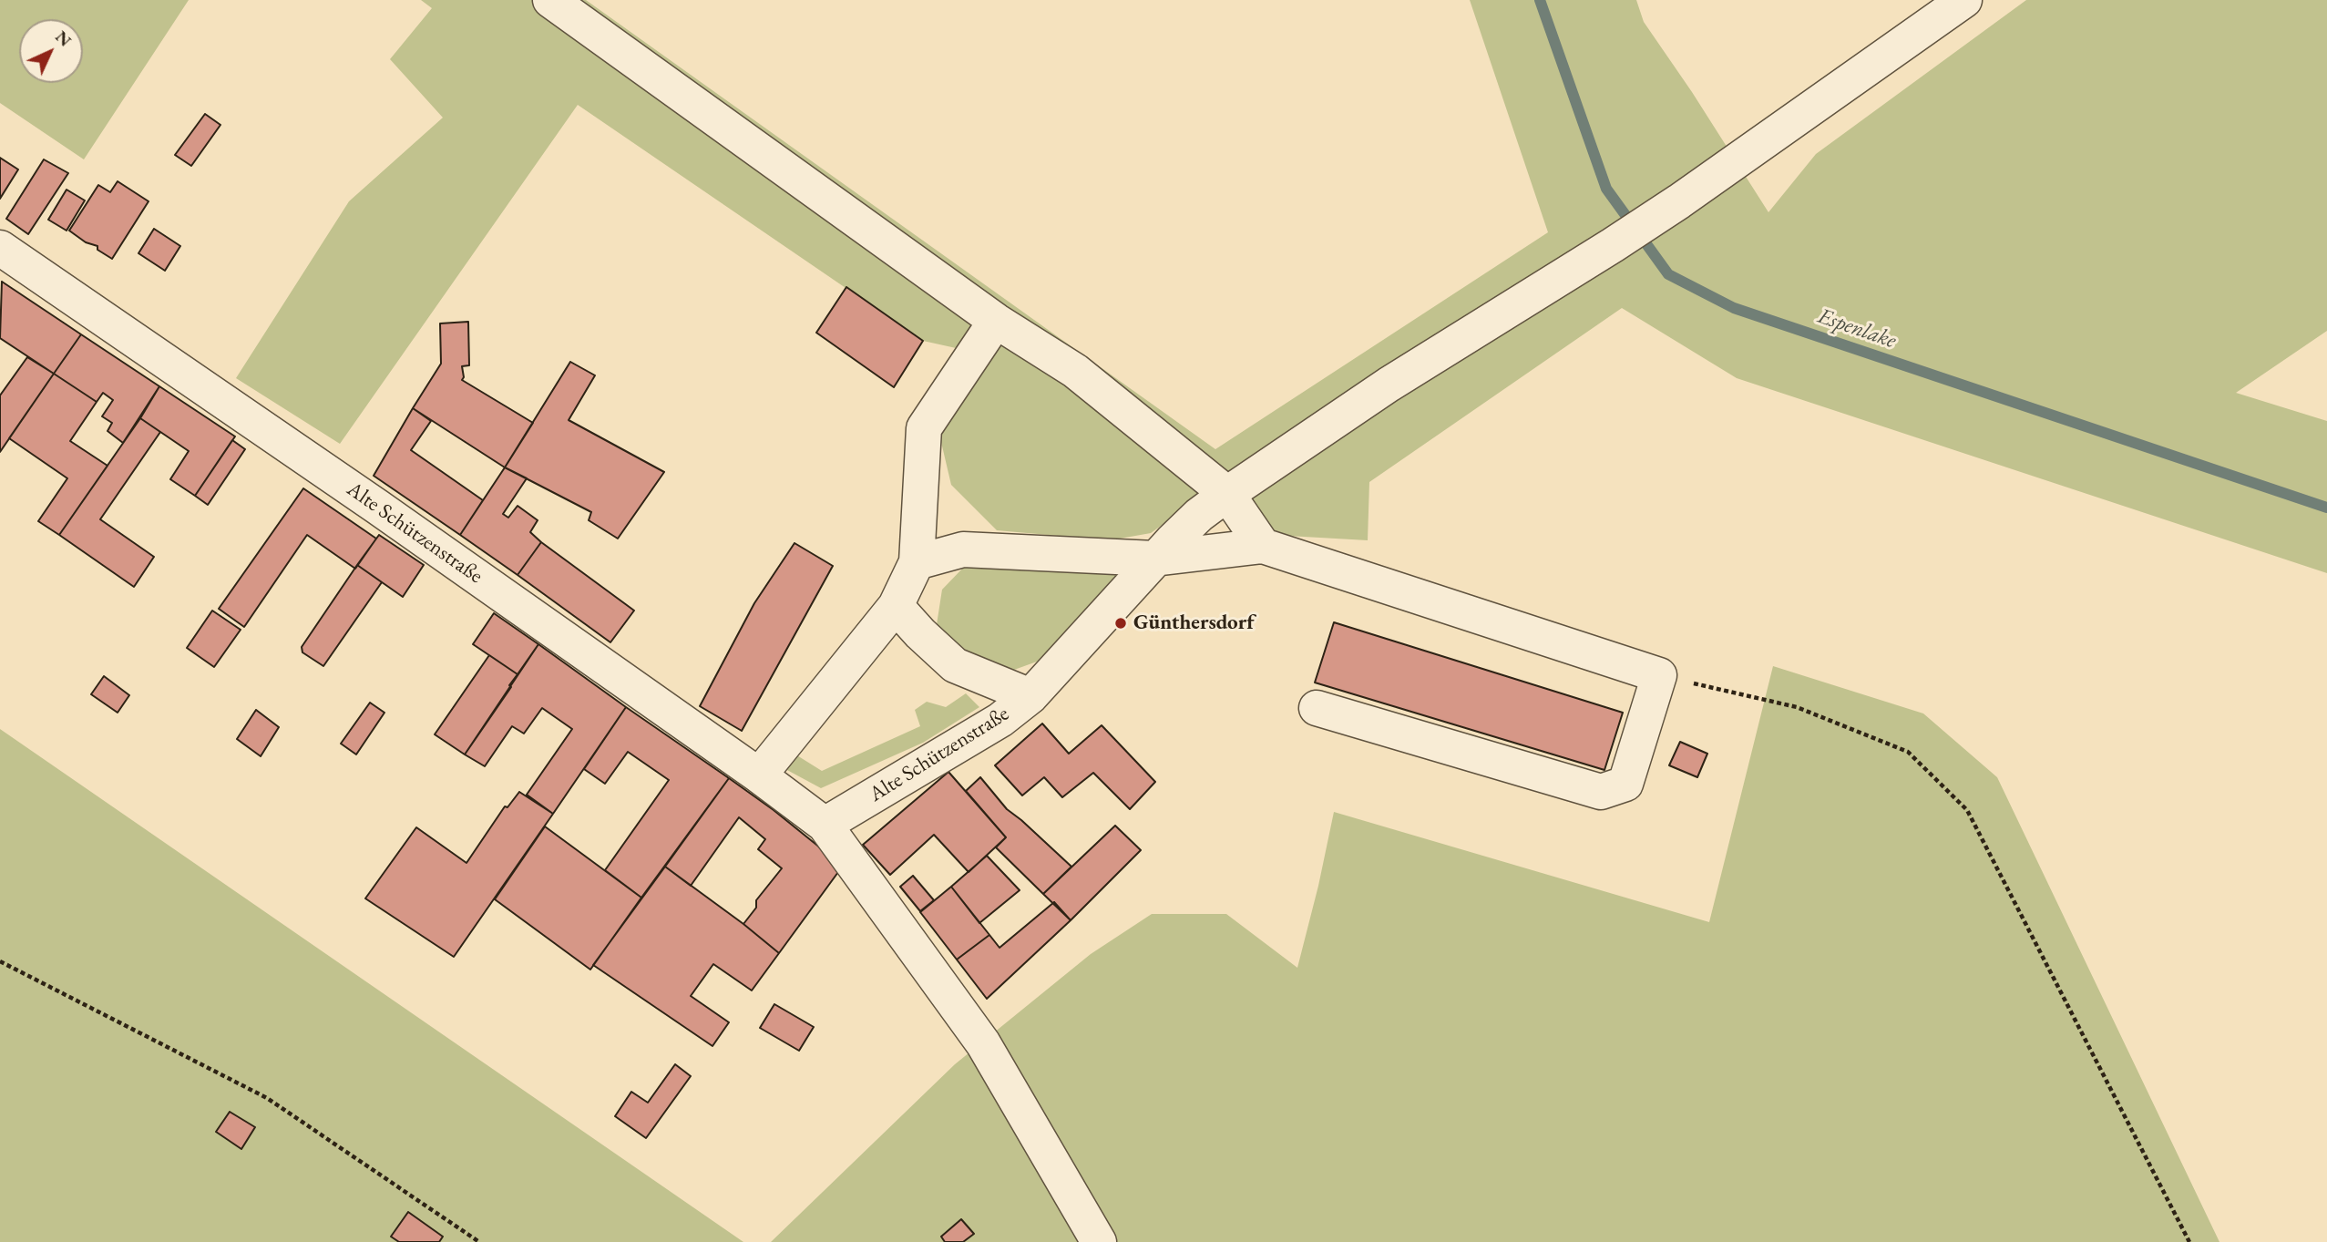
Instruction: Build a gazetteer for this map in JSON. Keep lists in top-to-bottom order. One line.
{"streets":{"street":["Alte Schützenstraße"]},"water":["Espenlake"],"places":["Günthersdorf"],"north":"top right"}
